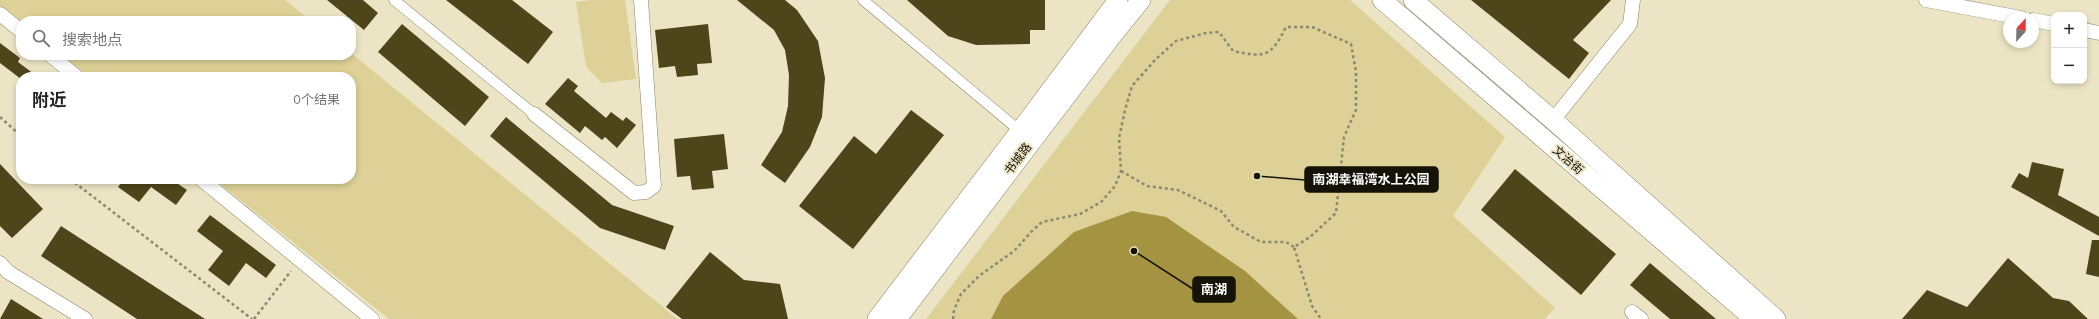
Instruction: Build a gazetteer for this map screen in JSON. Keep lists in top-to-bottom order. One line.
{"streets":{"main road":["书城路","文治街"]},"places":["南湖幸福湾水上公园","南湖"],"north":"top","page":{"map_buttons":["+","−"],"search":"搜索地点","heading":["附近","0个结果"]}}
